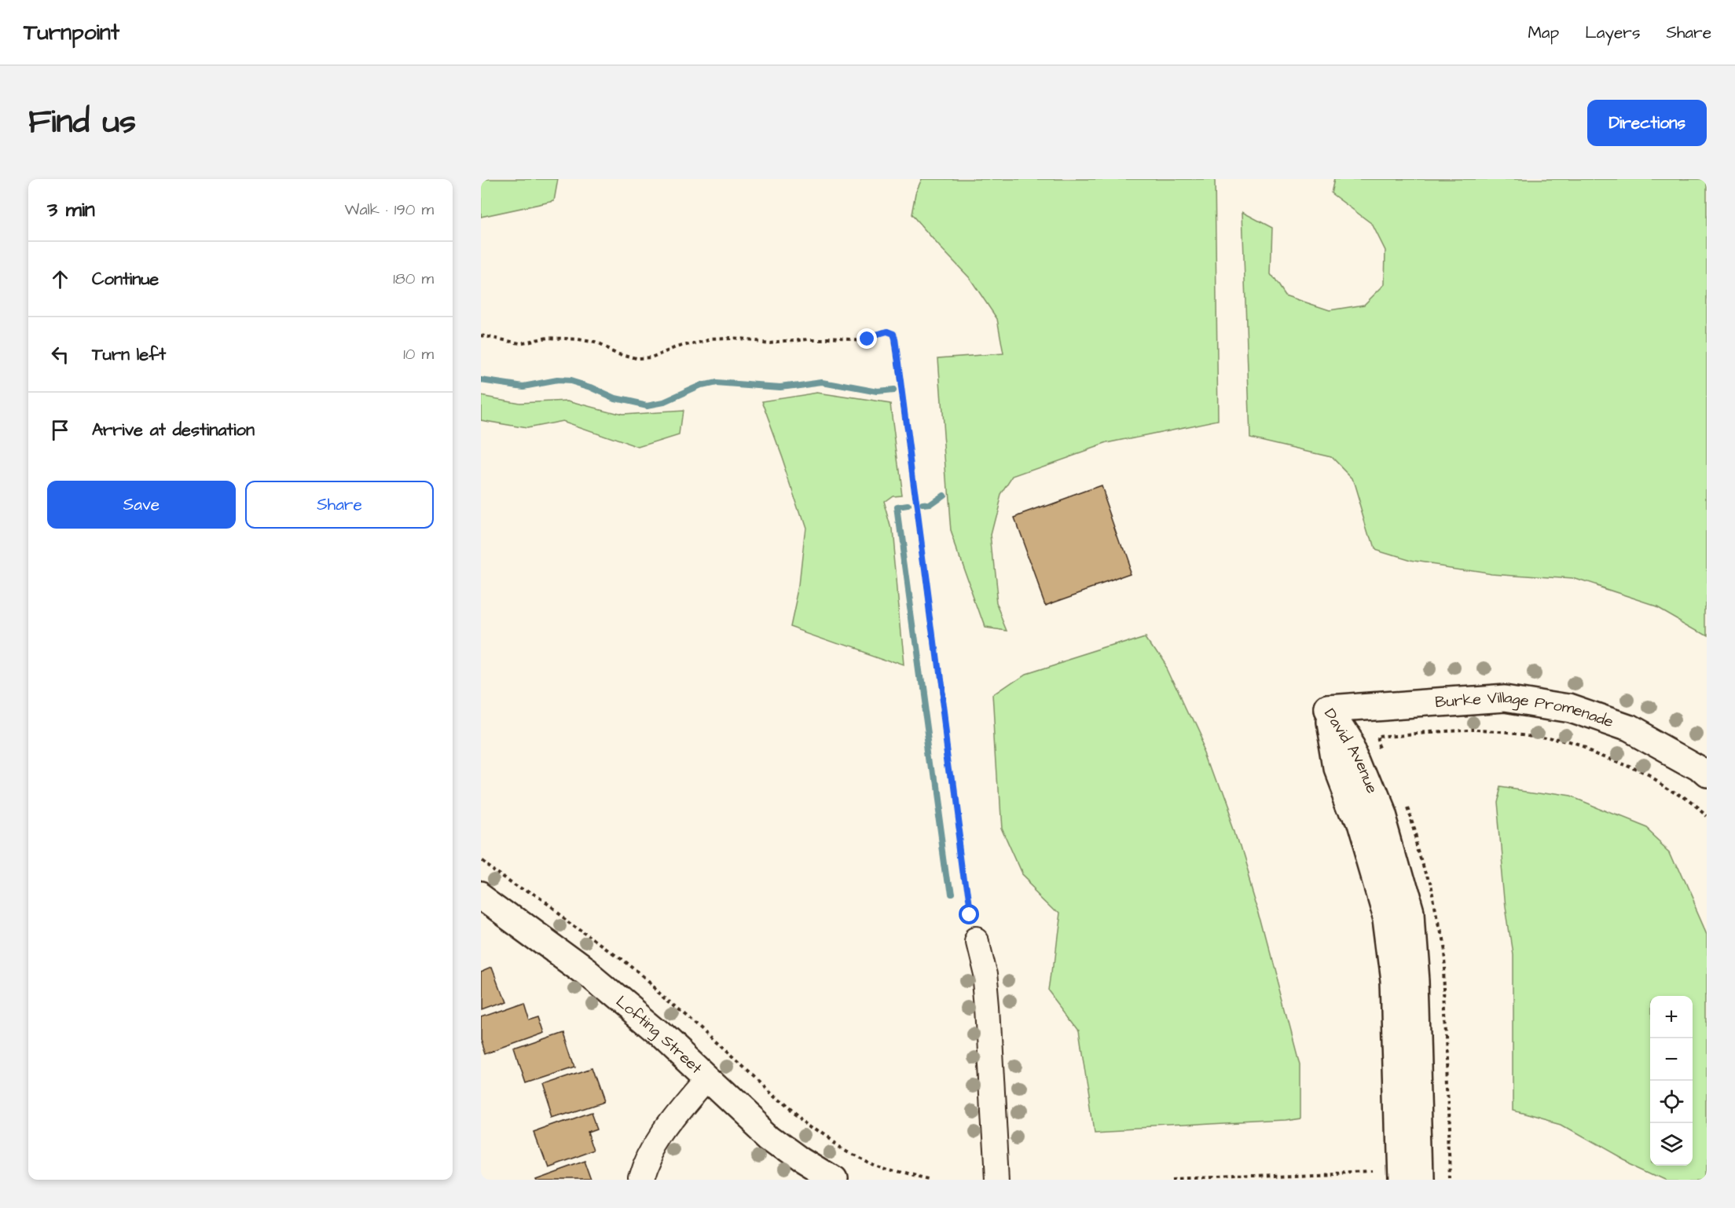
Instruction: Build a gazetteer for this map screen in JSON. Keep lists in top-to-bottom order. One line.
{"streets":{"main road":["Burke Village Promenade","David Avenue","Lofting Street"]},"crossings":[["Burke Village Promenade","David Avenue"]],"page":{"header":"Turnpoint","nav":["Map","Layers","Share"],"title":"Find us","buttons":["Directions",["Save","Share"]],"heading":["3 min","Walk · 190 m"],"list":[["Continue","180 m"],["Turn left","10 m"],"Arrive at destination"],"map_buttons":["+","−"]}}
